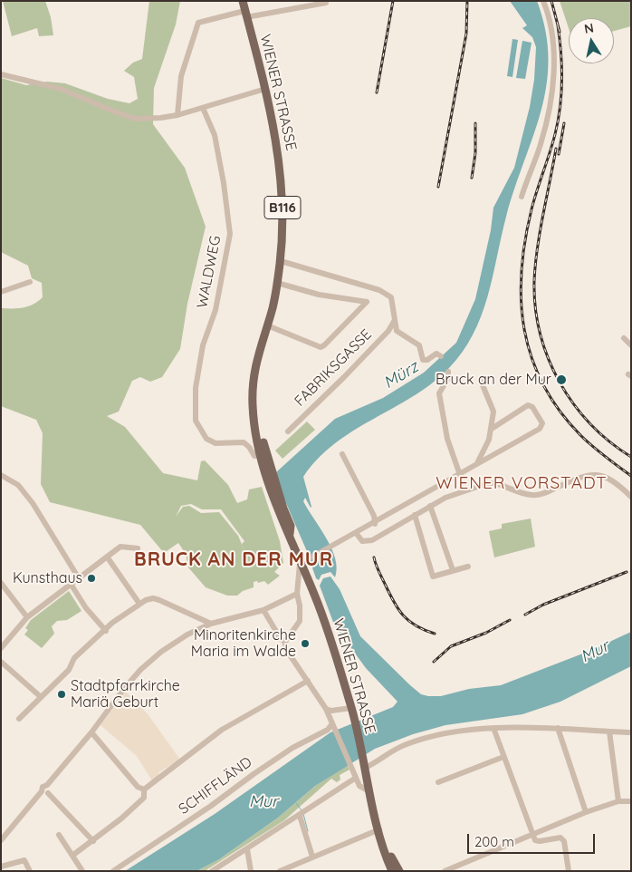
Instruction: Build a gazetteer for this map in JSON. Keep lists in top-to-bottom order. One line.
{"streets":{"main road":["WIENER STRASSE","B116"],"street":["WALDWEG","FABRIKSGASSE","SCHIFFLÄND"]},"crossings":[["WIENER STRASSE","WALDWEG"]],"districts":["WIENER VORSTADT","BRUCK AN DER MUR"],"water":["Mürz","Mur"],"places":["Bruck an der Mur","Kunsthaus","Minoritenkirche Maria im Walde","Stadtpfarrkirche Mariä Geburt"],"scale_bar":"200 m","north":"top"}
